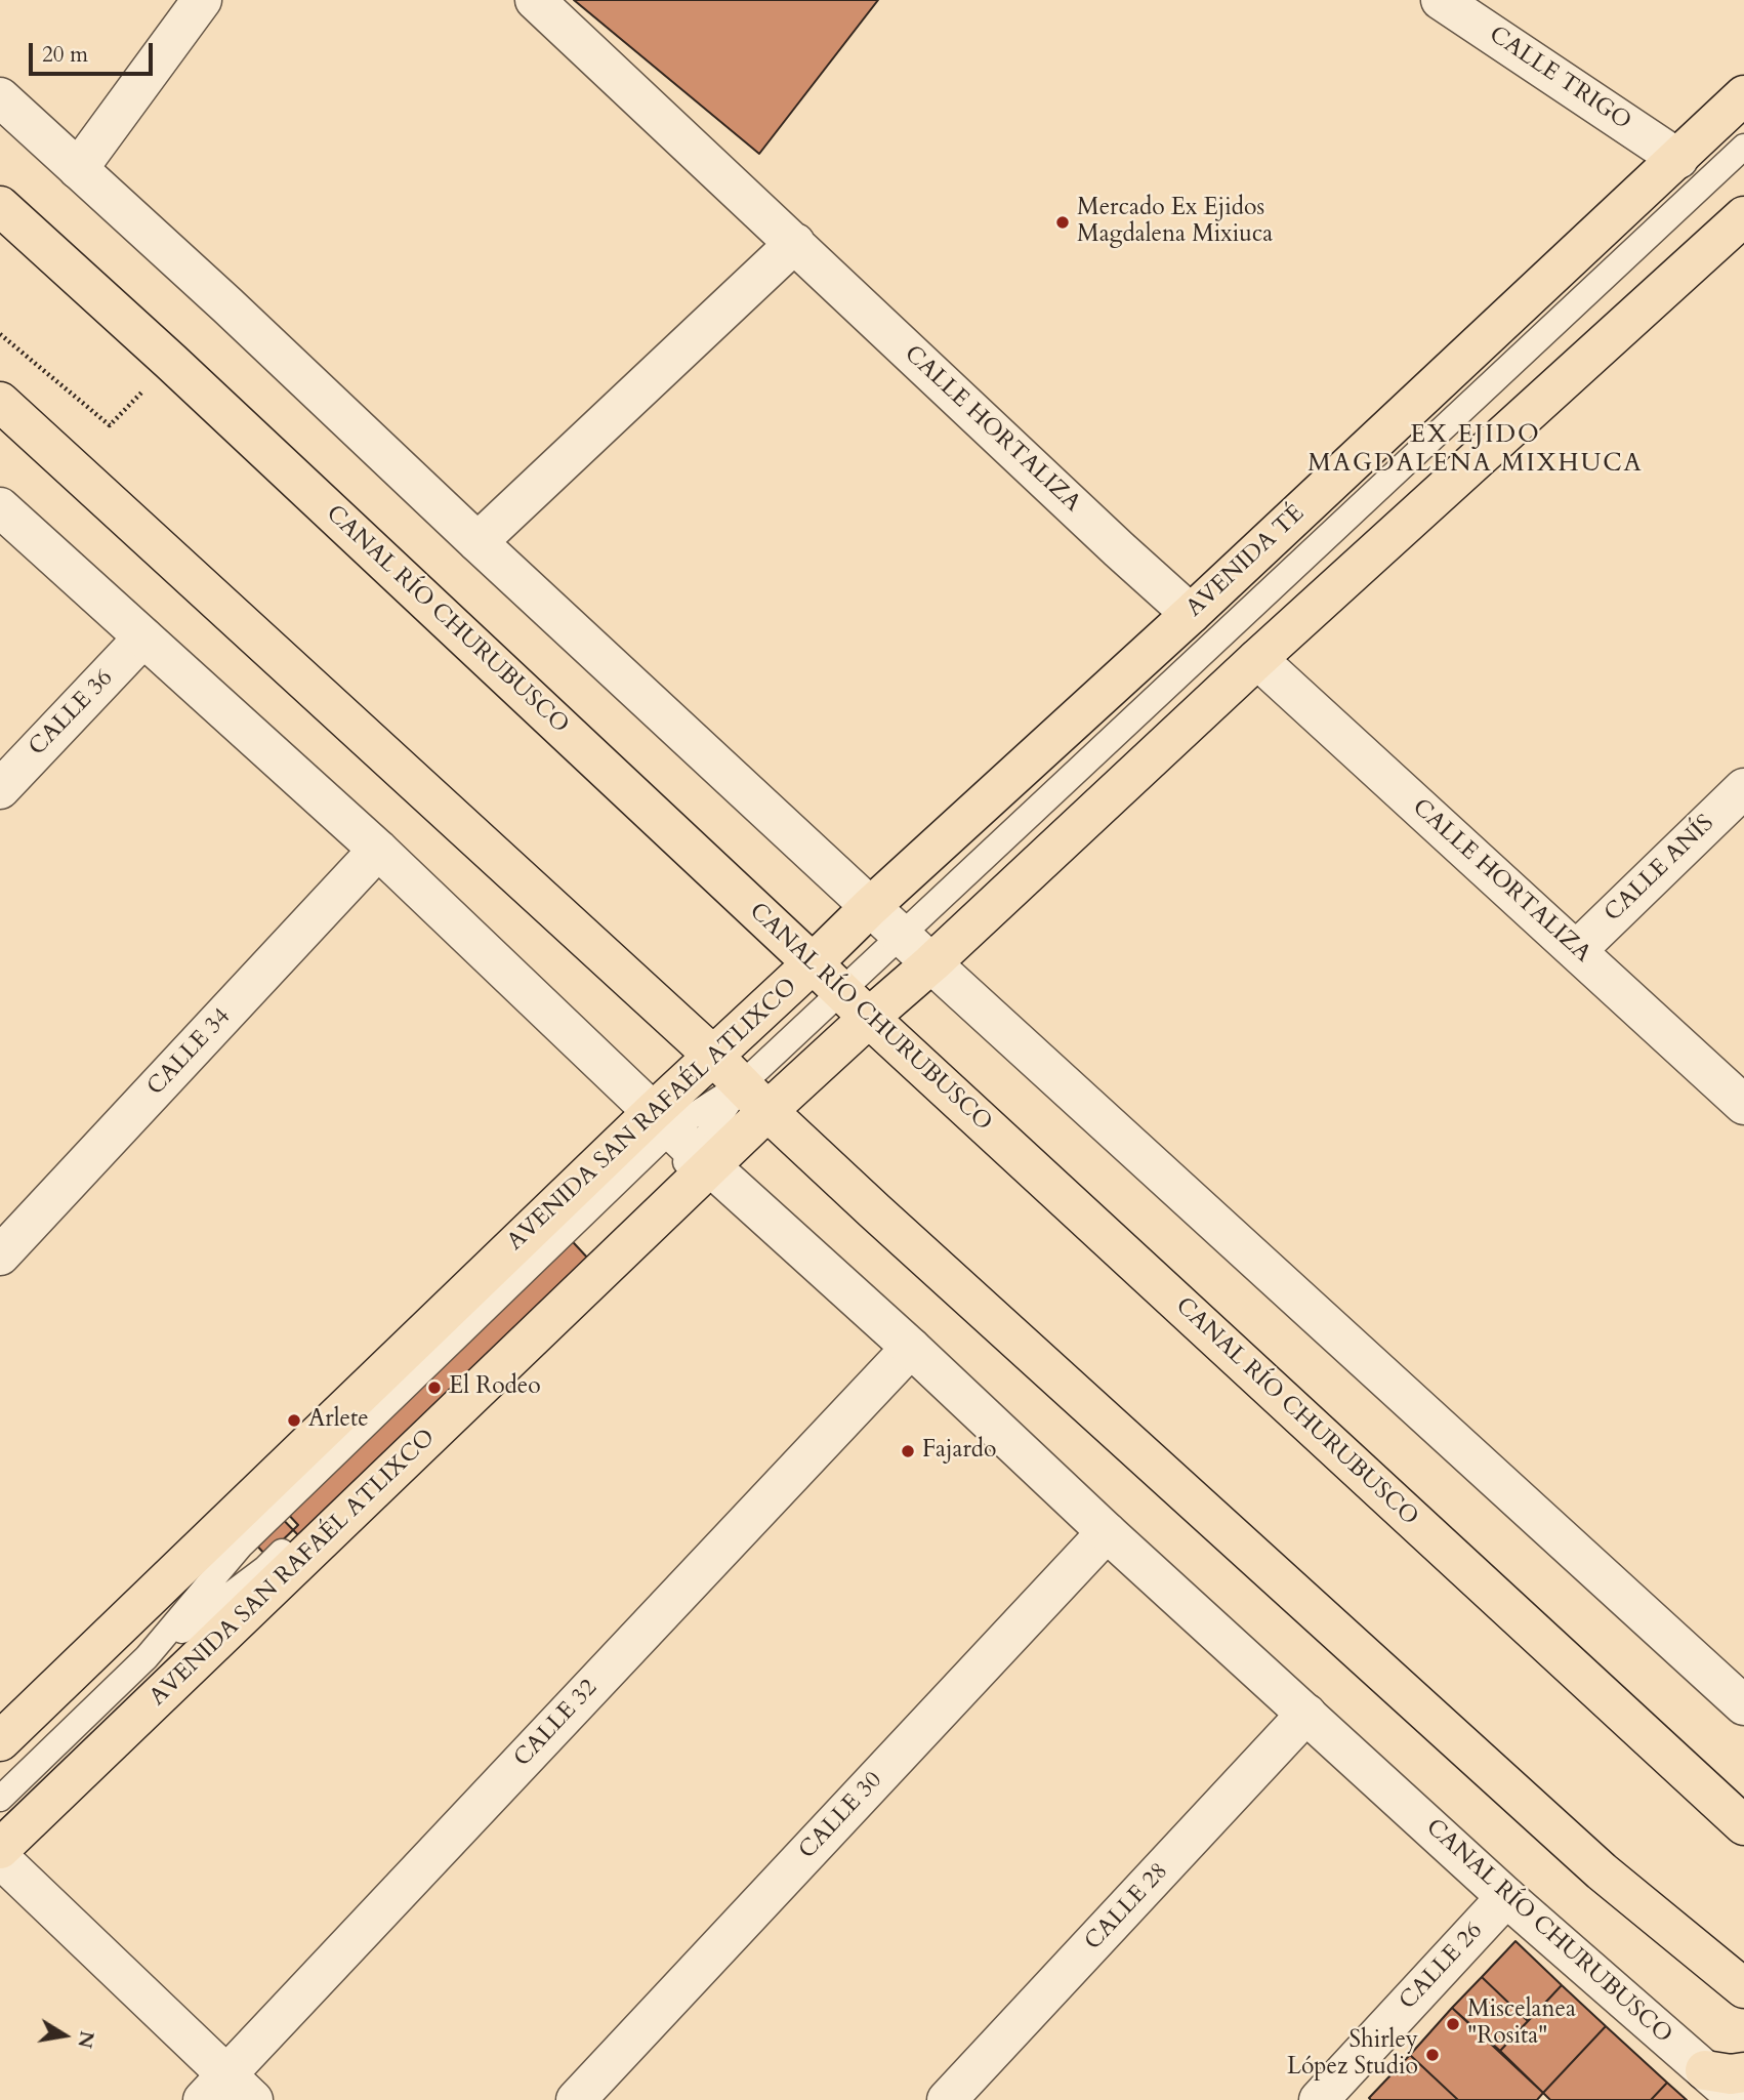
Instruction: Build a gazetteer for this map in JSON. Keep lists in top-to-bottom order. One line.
{"streets":{"main road":["AVENIDA TÉ","CANAL RÍO CHURUBUSCO","AVENIDA SAN RAFAÉL ATLIXCO"],"street":["CALLE TRIGO","CALLE HORTALIZA","CALLE 36","CALLE ANÍS","CALLE 34","CALLE 32","CALLE 30","CALLE 28","CALLE 26"]},"crossings":[["CALLE TRIGO","AVENIDA TÉ"],["CALLE HORTALIZA","AVENIDA TÉ"],["CALLE HORTALIZA","CALLE ANÍS"],["AVENIDA TÉ","AVENIDA SAN RAFAÉL ATLIXCO"],["CANAL RÍO CHURUBUSCO","CALLE 36"],["CANAL RÍO CHURUBUSCO","CALLE 34"],["CANAL RÍO CHURUBUSCO","AVENIDA SAN RAFAÉL ATLIXCO"],["CANAL RÍO CHURUBUSCO","CALLE 32"],["CANAL RÍO CHURUBUSCO","CALLE 30"],["CANAL RÍO CHURUBUSCO","CALLE 28"],["CANAL RÍO CHURUBUSCO","CALLE 26"]],"districts":["EX EJIDO MAGDALENA MIXHUCA"],"places":["Mercado Ex Ejidos Magdalena Mixiuca","El Rodeo","Arlete","Fajardo","Miscelanea \"Rosita\"","Shirley López Studio"],"scale_bar":"20 m","north":"right"}
